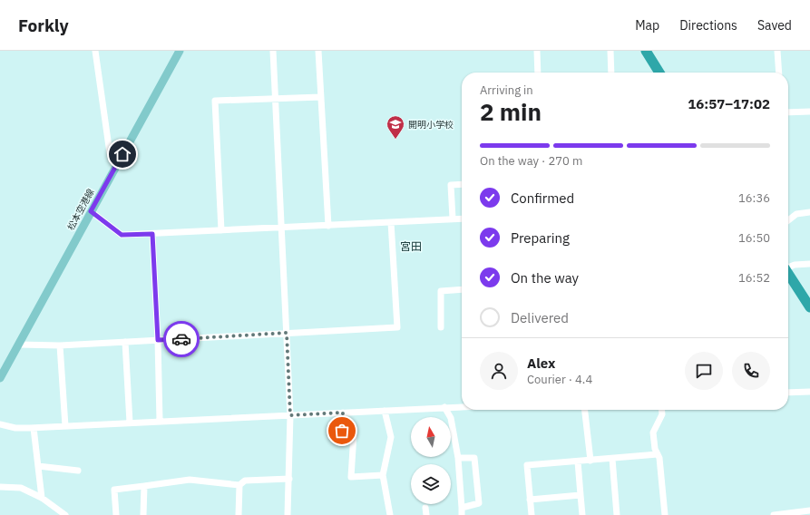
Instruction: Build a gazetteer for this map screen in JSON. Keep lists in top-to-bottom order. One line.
{"streets":{"main road":["松本空港線"]},"districts":["宮田"],"places":{"school or university":["開明小学校"]},"north":"top","page":{"header":"Forkly","nav":["Map","Directions","Saved"],"heading":["2 min","Arriving in","16:57–17:02"],"panel":["Alex","Courier · 4.4"],"bar":"On the way · 270 m","list":[["Confirmed","16:36"],["Preparing","16:50"],["On the way","16:52"],"Delivered"]}}
